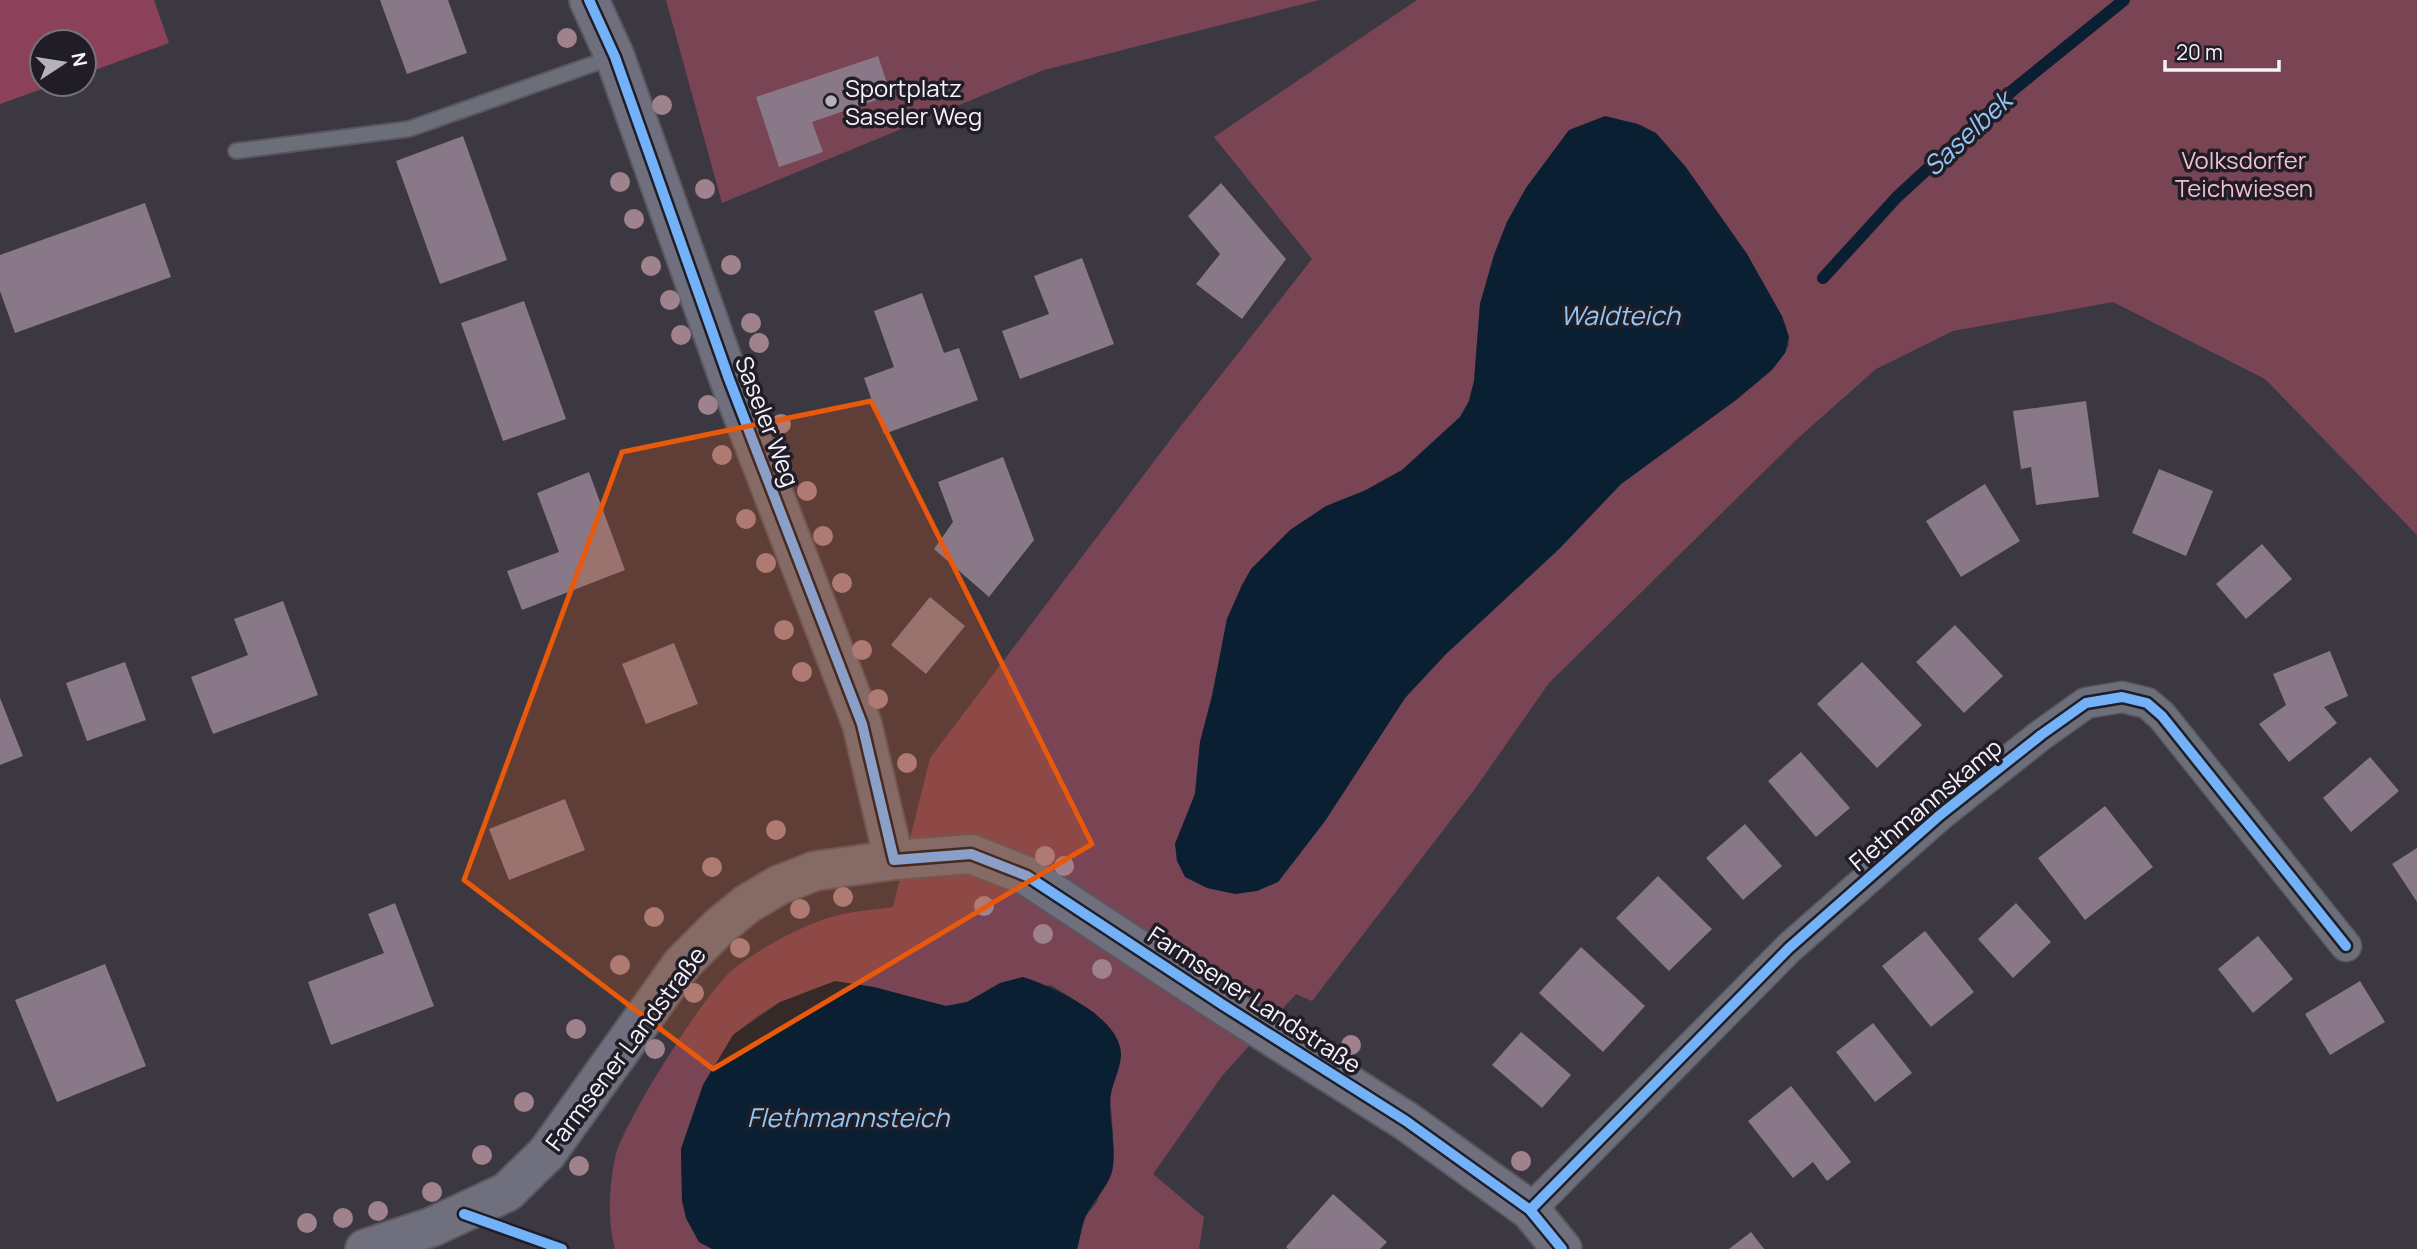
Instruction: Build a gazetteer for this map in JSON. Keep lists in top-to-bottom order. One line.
{"streets":{"main road":["Saseler Weg","Farmsener Landstraße"],"street":["Flethmannskamp"]},"crossings":[["Saseler Weg","Farmsener Landstraße"],["Flethmannskamp","Farmsener Landstraße"]],"water":["Saselbek","Waldteich","Flethmannsteich"],"parks":["Volksdorfer Teichwiesen"],"places":["Sportplatz Saseler Weg"],"scale_bar":"20 m","north":"right"}
